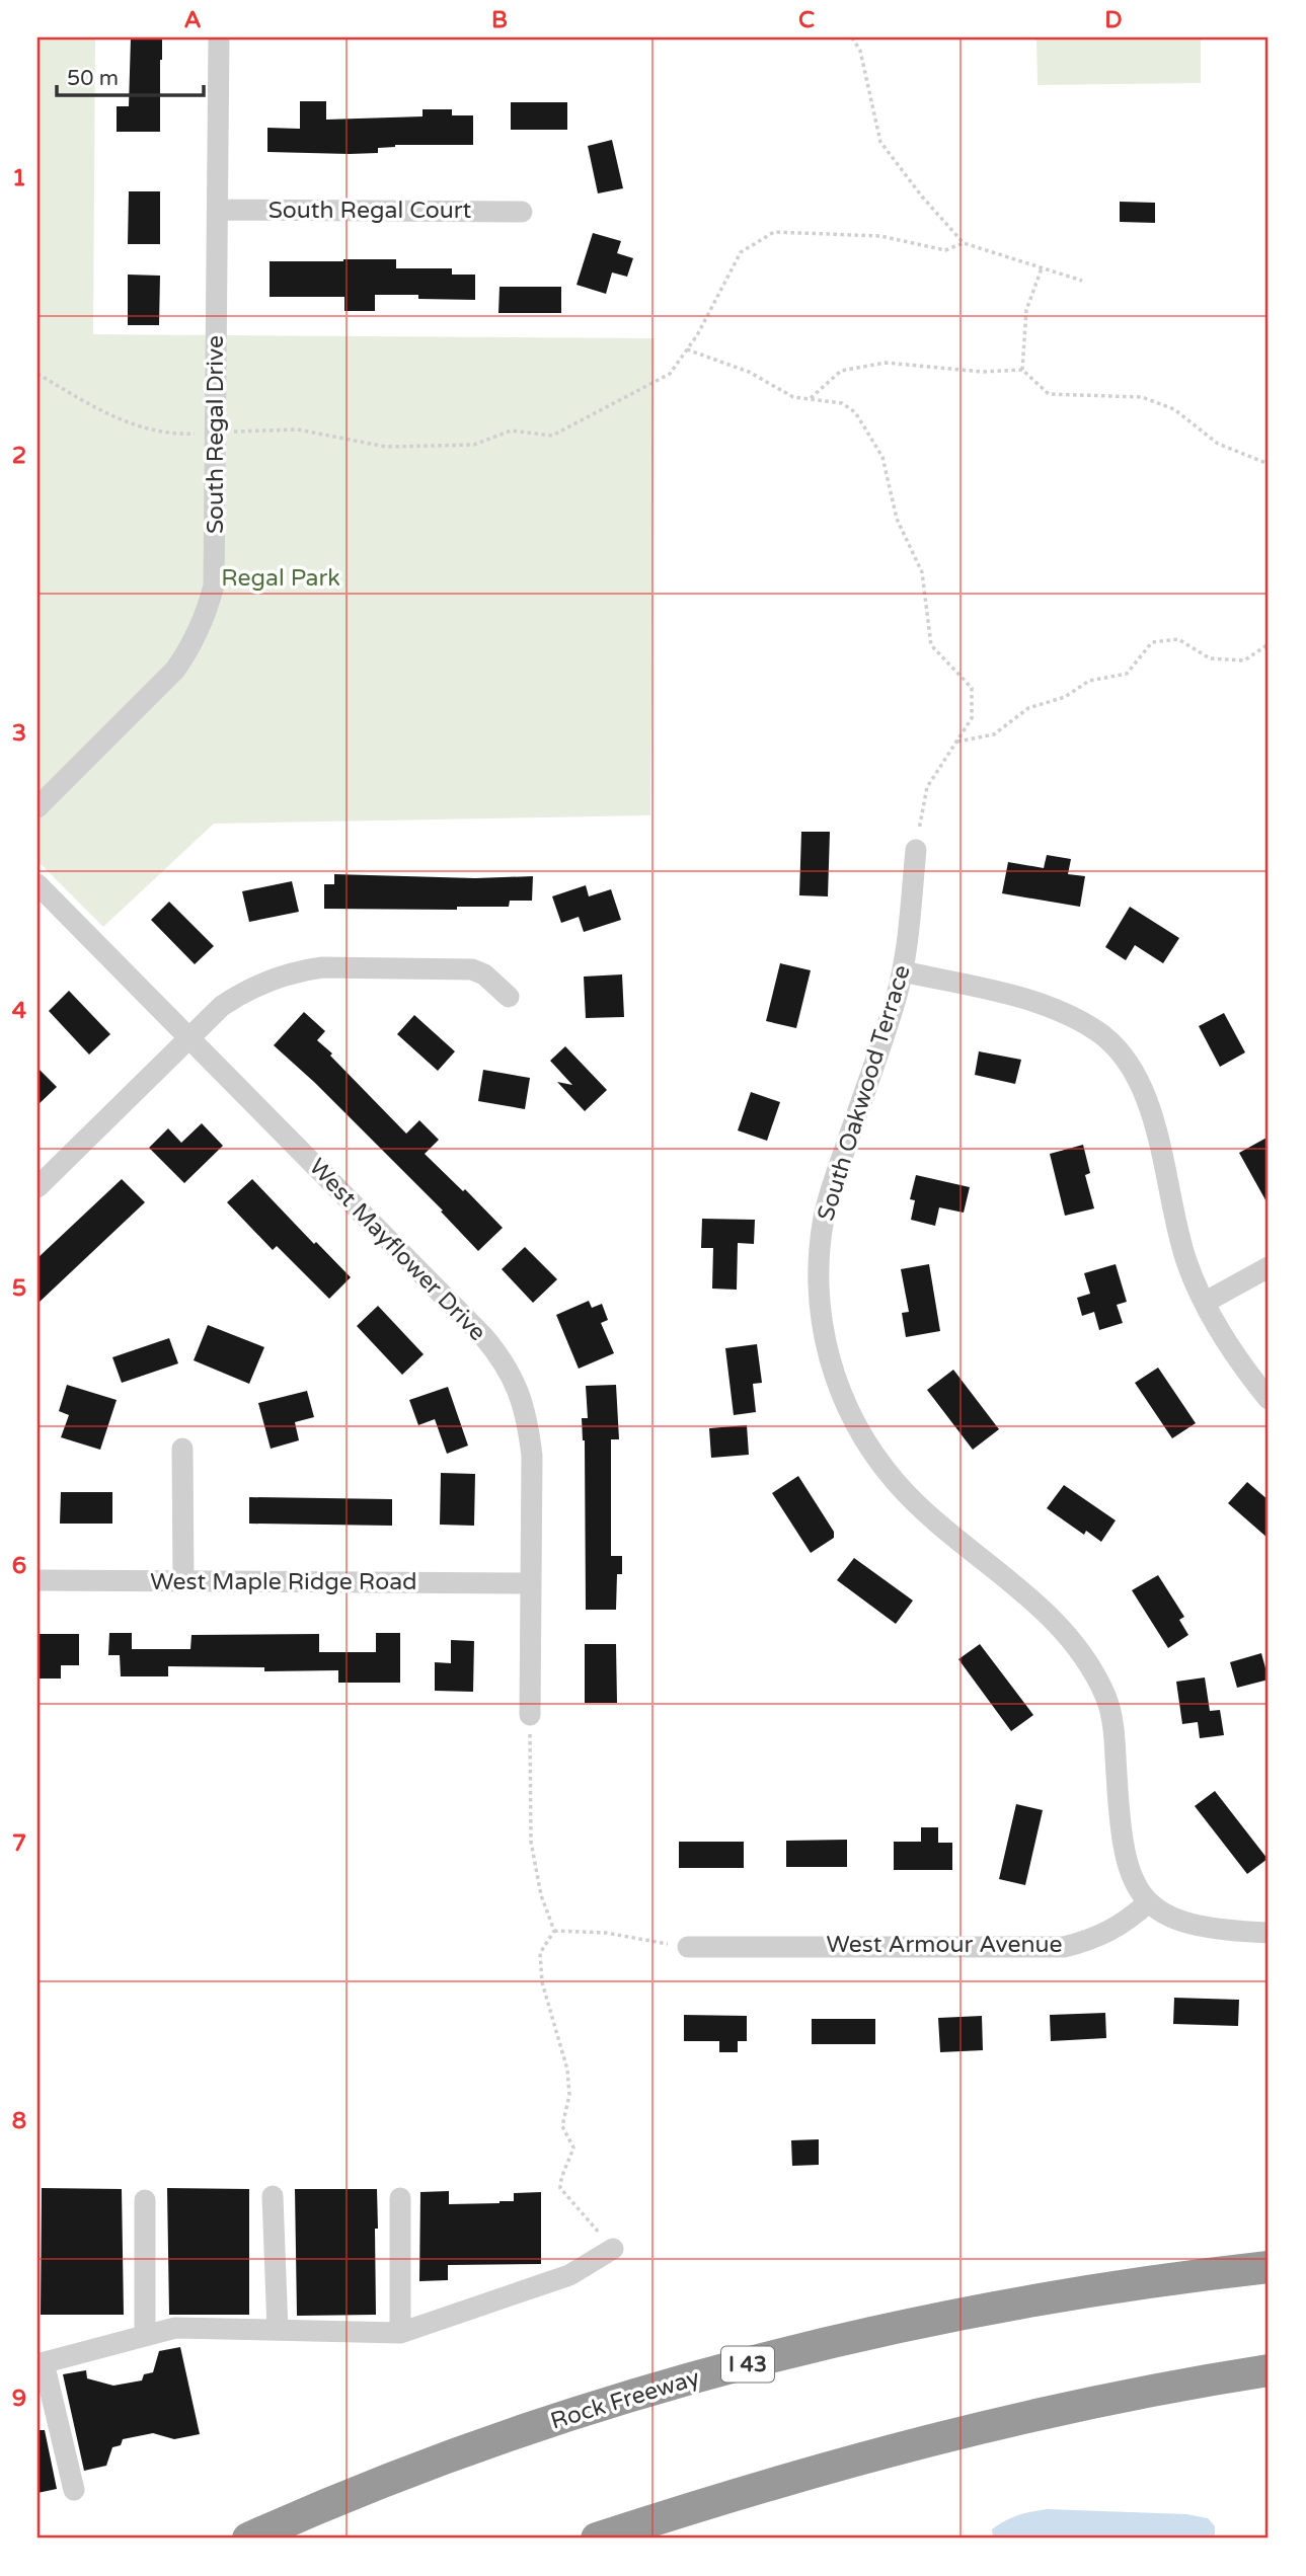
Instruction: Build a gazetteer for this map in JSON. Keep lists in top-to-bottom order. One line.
{"streets":{"highway":["I 43","Rock Freeway"],"street":["South Regal Court","South Regal Drive","South Oakwood Terrace","West Mayflower Drive","West Maple Ridge Road","West Armour Avenue"]},"crossings":[["South Regal Court","South Regal Drive"],["South Oakwood Terrace","West Armour Avenue"],["West Mayflower Drive","West Maple Ridge Road"]],"parks":["Regal Park"],"scale_bar":"50 m","grid":{"columns":["A","B","C","D"],"rows":["1","2","3","4","5","6","7","8","9"]}}
